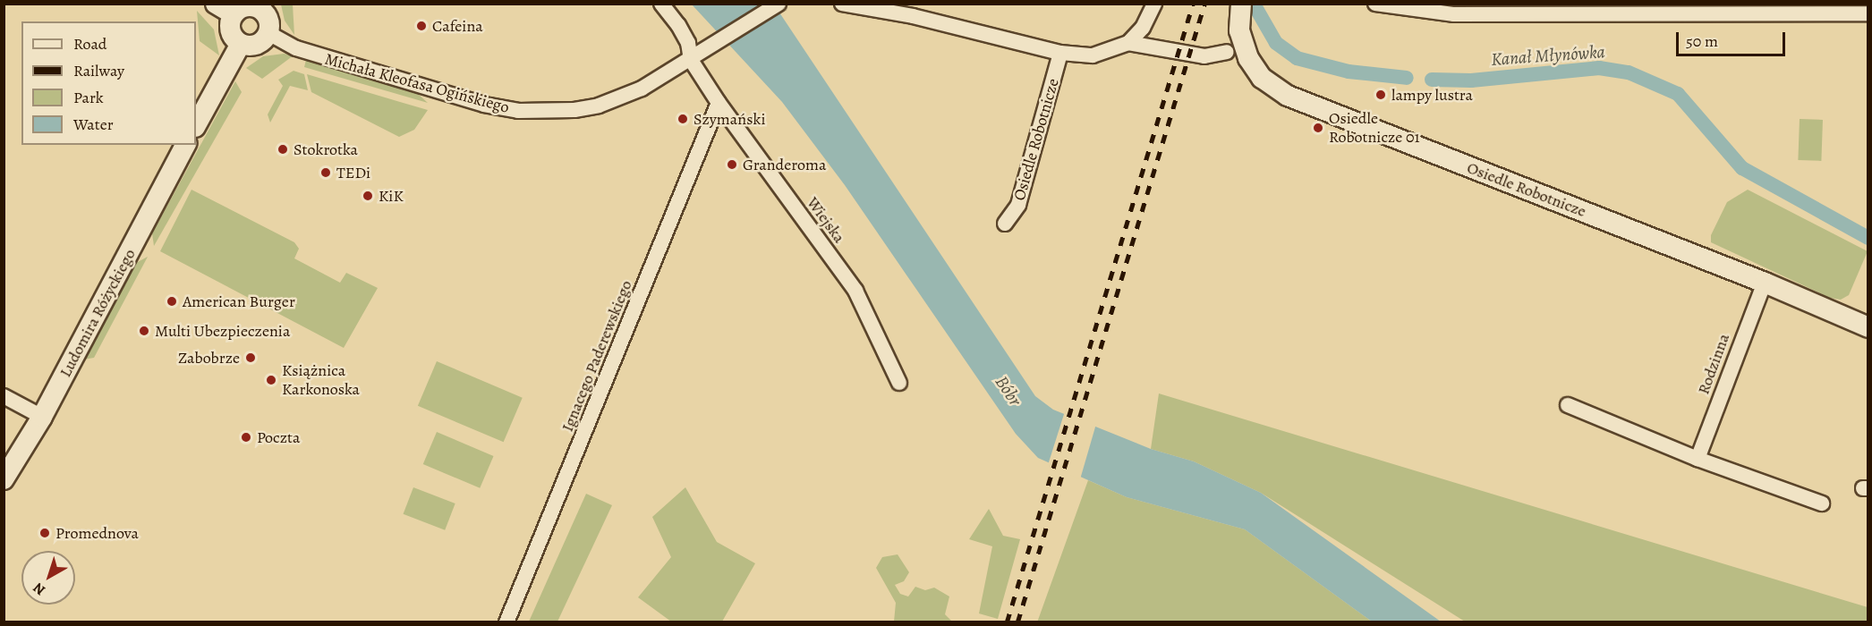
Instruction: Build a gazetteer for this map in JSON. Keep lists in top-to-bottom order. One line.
{"streets":{"street":["Michała Kleofasa Ogińskiego","Osiedle Robotnicze","Wiejska","Ludomira Różyckiego","Ignacego Paderewskiego","Rodzinna"]},"crossings":[["Michała Kleofasa Ogińskiego","Wiejska"],["Osiedle Robotnicze","Rodzinna"],["Wiejska","Ignacego Paderewskiego"]],"water":["Kanał Młynówka","Bóbr"],"places":["Cafeina","lampy lustra","Szymański","Osiedle Robotnicze 01","Stokrotka","Granderoma","TEDi","KiK","American Burger","Multi Ubezpieczenia","Zabobrze","Książnica Karkonoska","Poczta","Promednova"],"legend":["Road","Railway","Park","Water"],"scale_bar":"50 m","north":"bottom left"}
